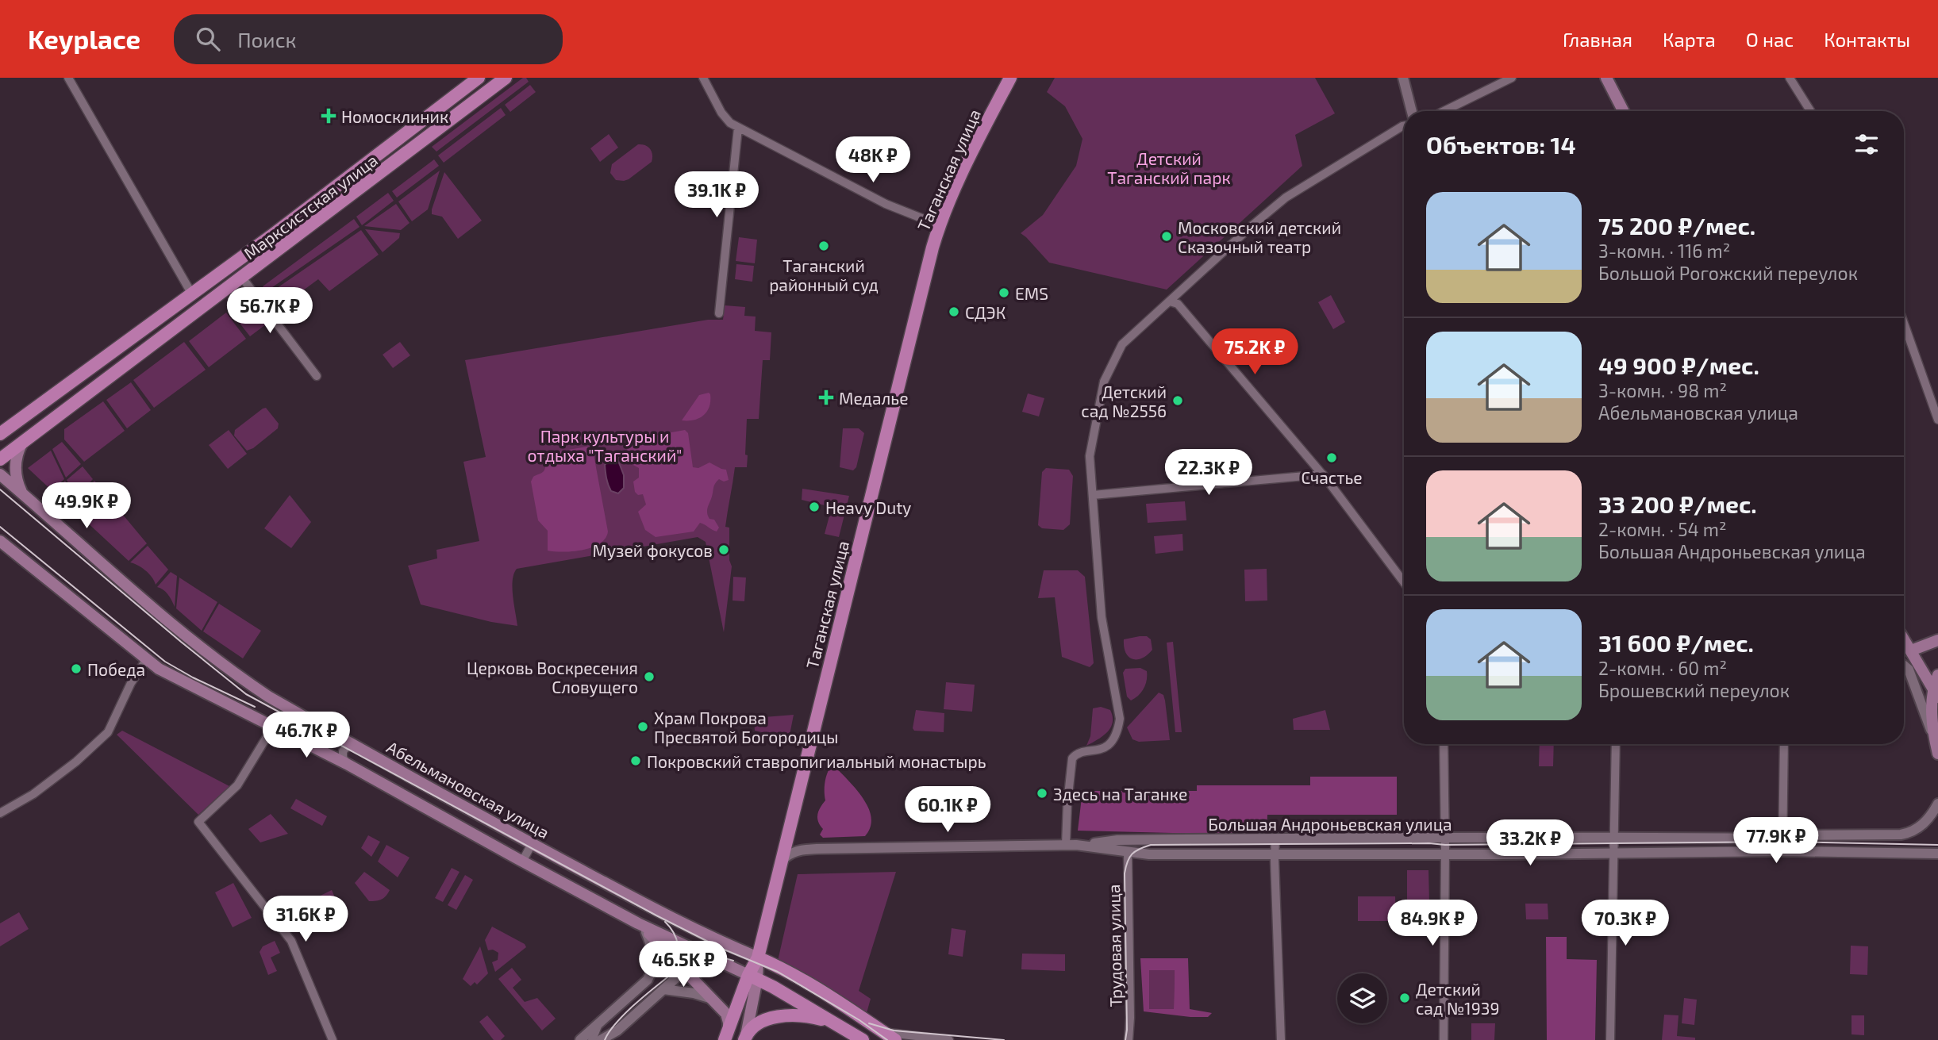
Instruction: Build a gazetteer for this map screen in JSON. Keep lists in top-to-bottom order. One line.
{"streets":{"main road":["Таганская улица","Марксистская улица","Абельмановская улица"],"street":["Большая Андроньевская улица","Трудовая улица"]},"crossings":[["Таганская улица","Абельмановская улица"],["Таганская улица","Большая Андроньевская улица"],["Большая Андроньевская улица","Трудовая улица"]],"parks":["Детский Таганский парк","Парк культуры и отдыха \"Таганский\""],"places":{"health":["Номосклиник","Медалье"],"other":["Московский детский Сказочный театр","Таганский районный суд","EMS","СДЭК","Детский сад №2556","Счастье","Heavy Duty","Музей фокусов","Победа","Церковь Воскресения Словущего","Храм Покрова Пресвятой Богородицы","Покровский ставропигиальный монастырь","Здесь на Таганке","Детский сад №1939"]},"page":{"header":"Keyplace","search":"Поиск","nav":["Главная","Карта","О нас","Контакты"],"heading":"Объектов: 14","price":["48K ₽","39.1K ₽","56.7K ₽","75.2K ₽","22.3K ₽","49.9K ₽","46.7K ₽","60.1K ₽","77.9K ₽","33.2K ₽","31.6K ₽","84.9K ₽","70.3K ₽","46.5K ₽"],"list":[{"name":"75 200 ₽/мес.","note":"3-комн. · 116 m² · Большой Рогожский переулок"},{"name":"49 900 ₽/мес.","note":"3-комн. · 98 m² · Абельмановская улица"},{"name":"33 200 ₽/мес.","note":"2-комн. · 54 m² · Большая Андроньевская улица"},{"name":"31 600 ₽/мес.","note":"2-комн. · 60 m² · Брошевский переулок"}]}}
